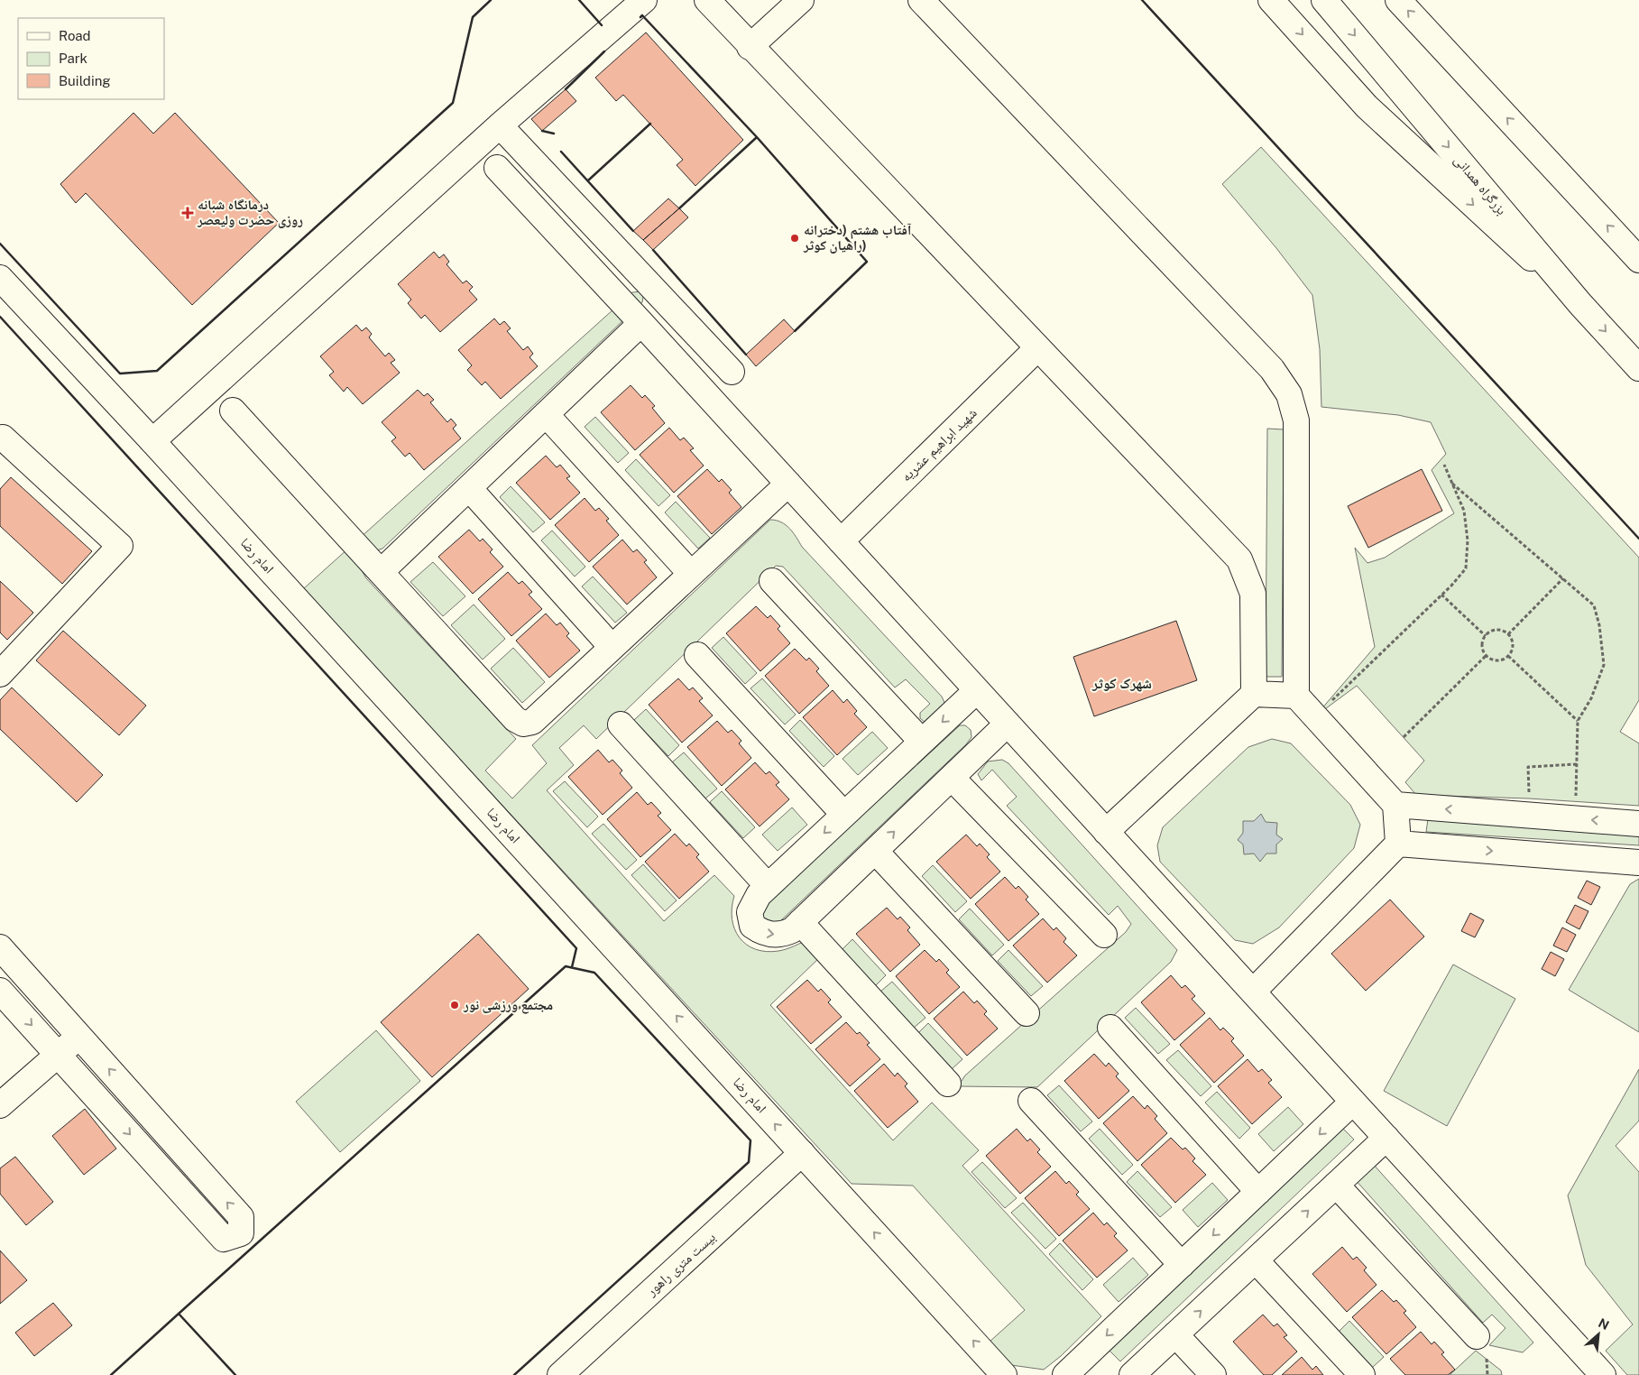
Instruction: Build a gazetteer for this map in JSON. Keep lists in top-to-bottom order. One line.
{"streets":{"main road":["بزرگراه همدانی","شهید ابراهیم عشریه","امام رضا","بیست متری راهور"]},"crossings":[["امام رضا","بیست متری راهور"]],"districts":["شهرک کوثر"],"places":{"health":["درمانگاه شبانه روزی حضرت ولیعصر"],"other":["آفتاب هشتم (دخترانه راهیان کوثر)","مجتمع ورزشی نور"]},"legend":["Road","Park","Building"],"north":"top right"}
